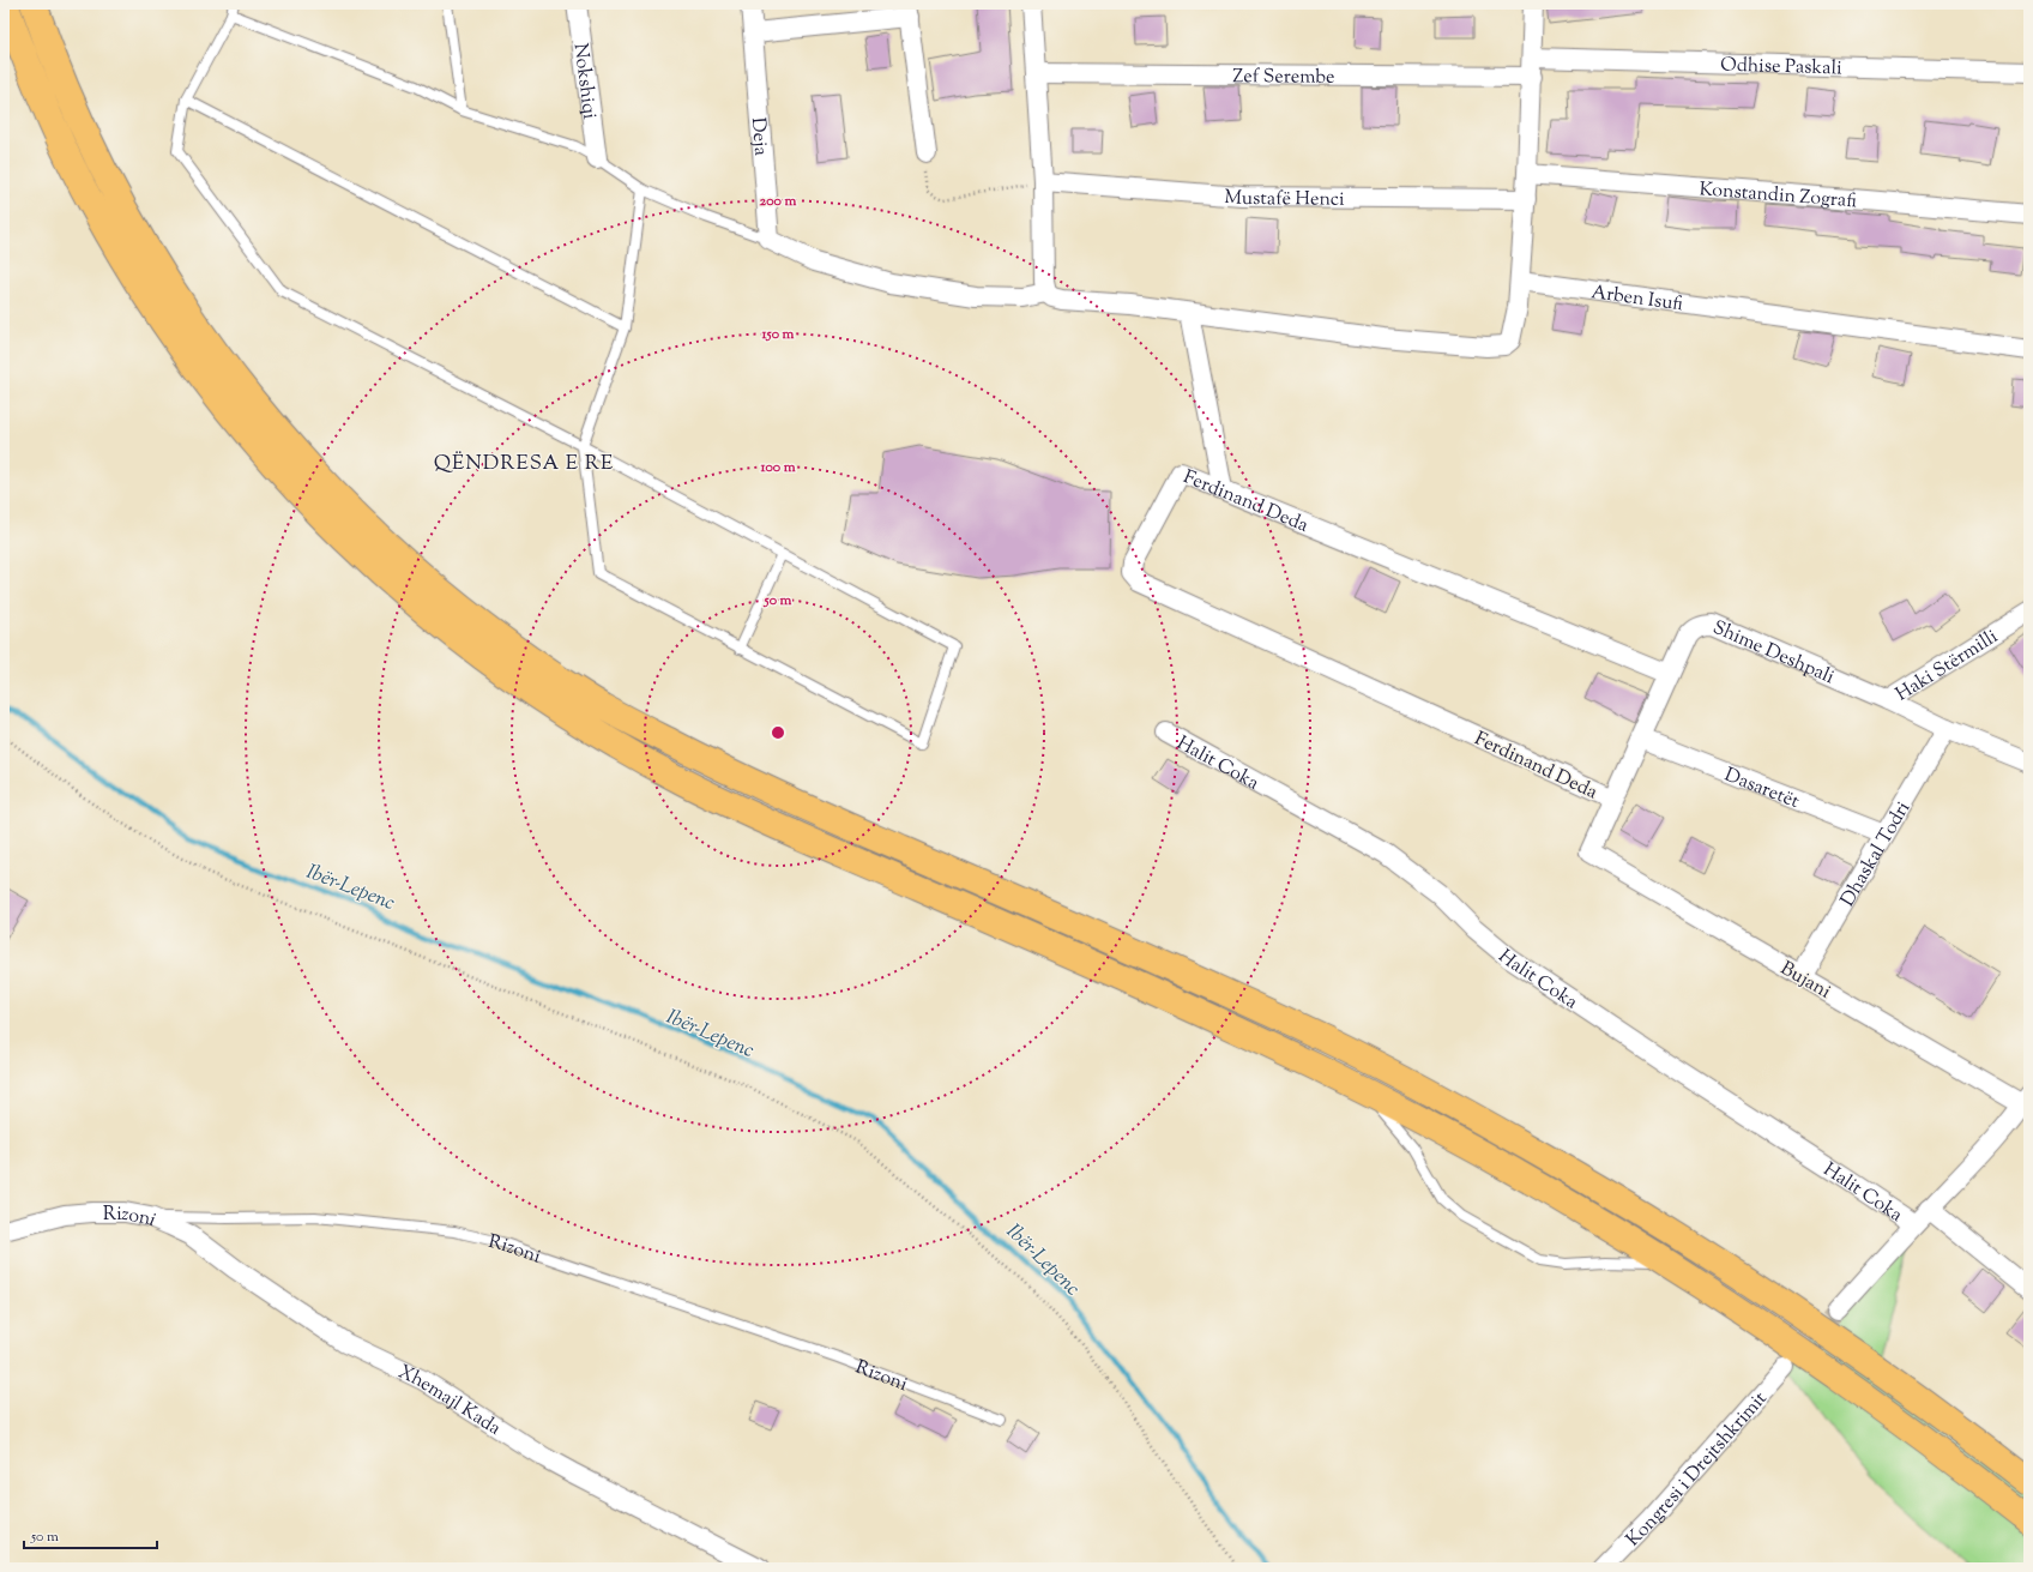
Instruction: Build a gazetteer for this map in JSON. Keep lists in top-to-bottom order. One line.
{"streets":{"street":["Odhise Paskali","Zef Serembe","Nokshiqi","Deja","Konstandin Zografi","Mustafë Henci","Arben Isufi","Ferdinand Deda","Shime Deshpali","Haki Stërmilli","Halit Coka","Dasaretët","Dhaskal Todri","Bujani","Rizoni","Xhemajl Kada","Kongresi i Drejtshkrimit"]},"crossings":[["Odhise Paskali","Zef Serembe"],["Ferdinand Deda","Shime Deshpali"],["Shime Deshpali","Haki Stërmilli"],["Shime Deshpali","Dasaretët"],["Shime Deshpali","Dhaskal Todri"],["Shime Deshpali","Bujani"],["Dasaretët","Dhaskal Todri"],["Dhaskal Todri","Bujani"],["Rizoni","Xhemajl Kada"]],"districts":["QËNDRESA E RE"],"water":["Ibër-Lepenc"],"scale_bar":"50 m","rings":["200 m","150 m","100 m","50 m"]}
